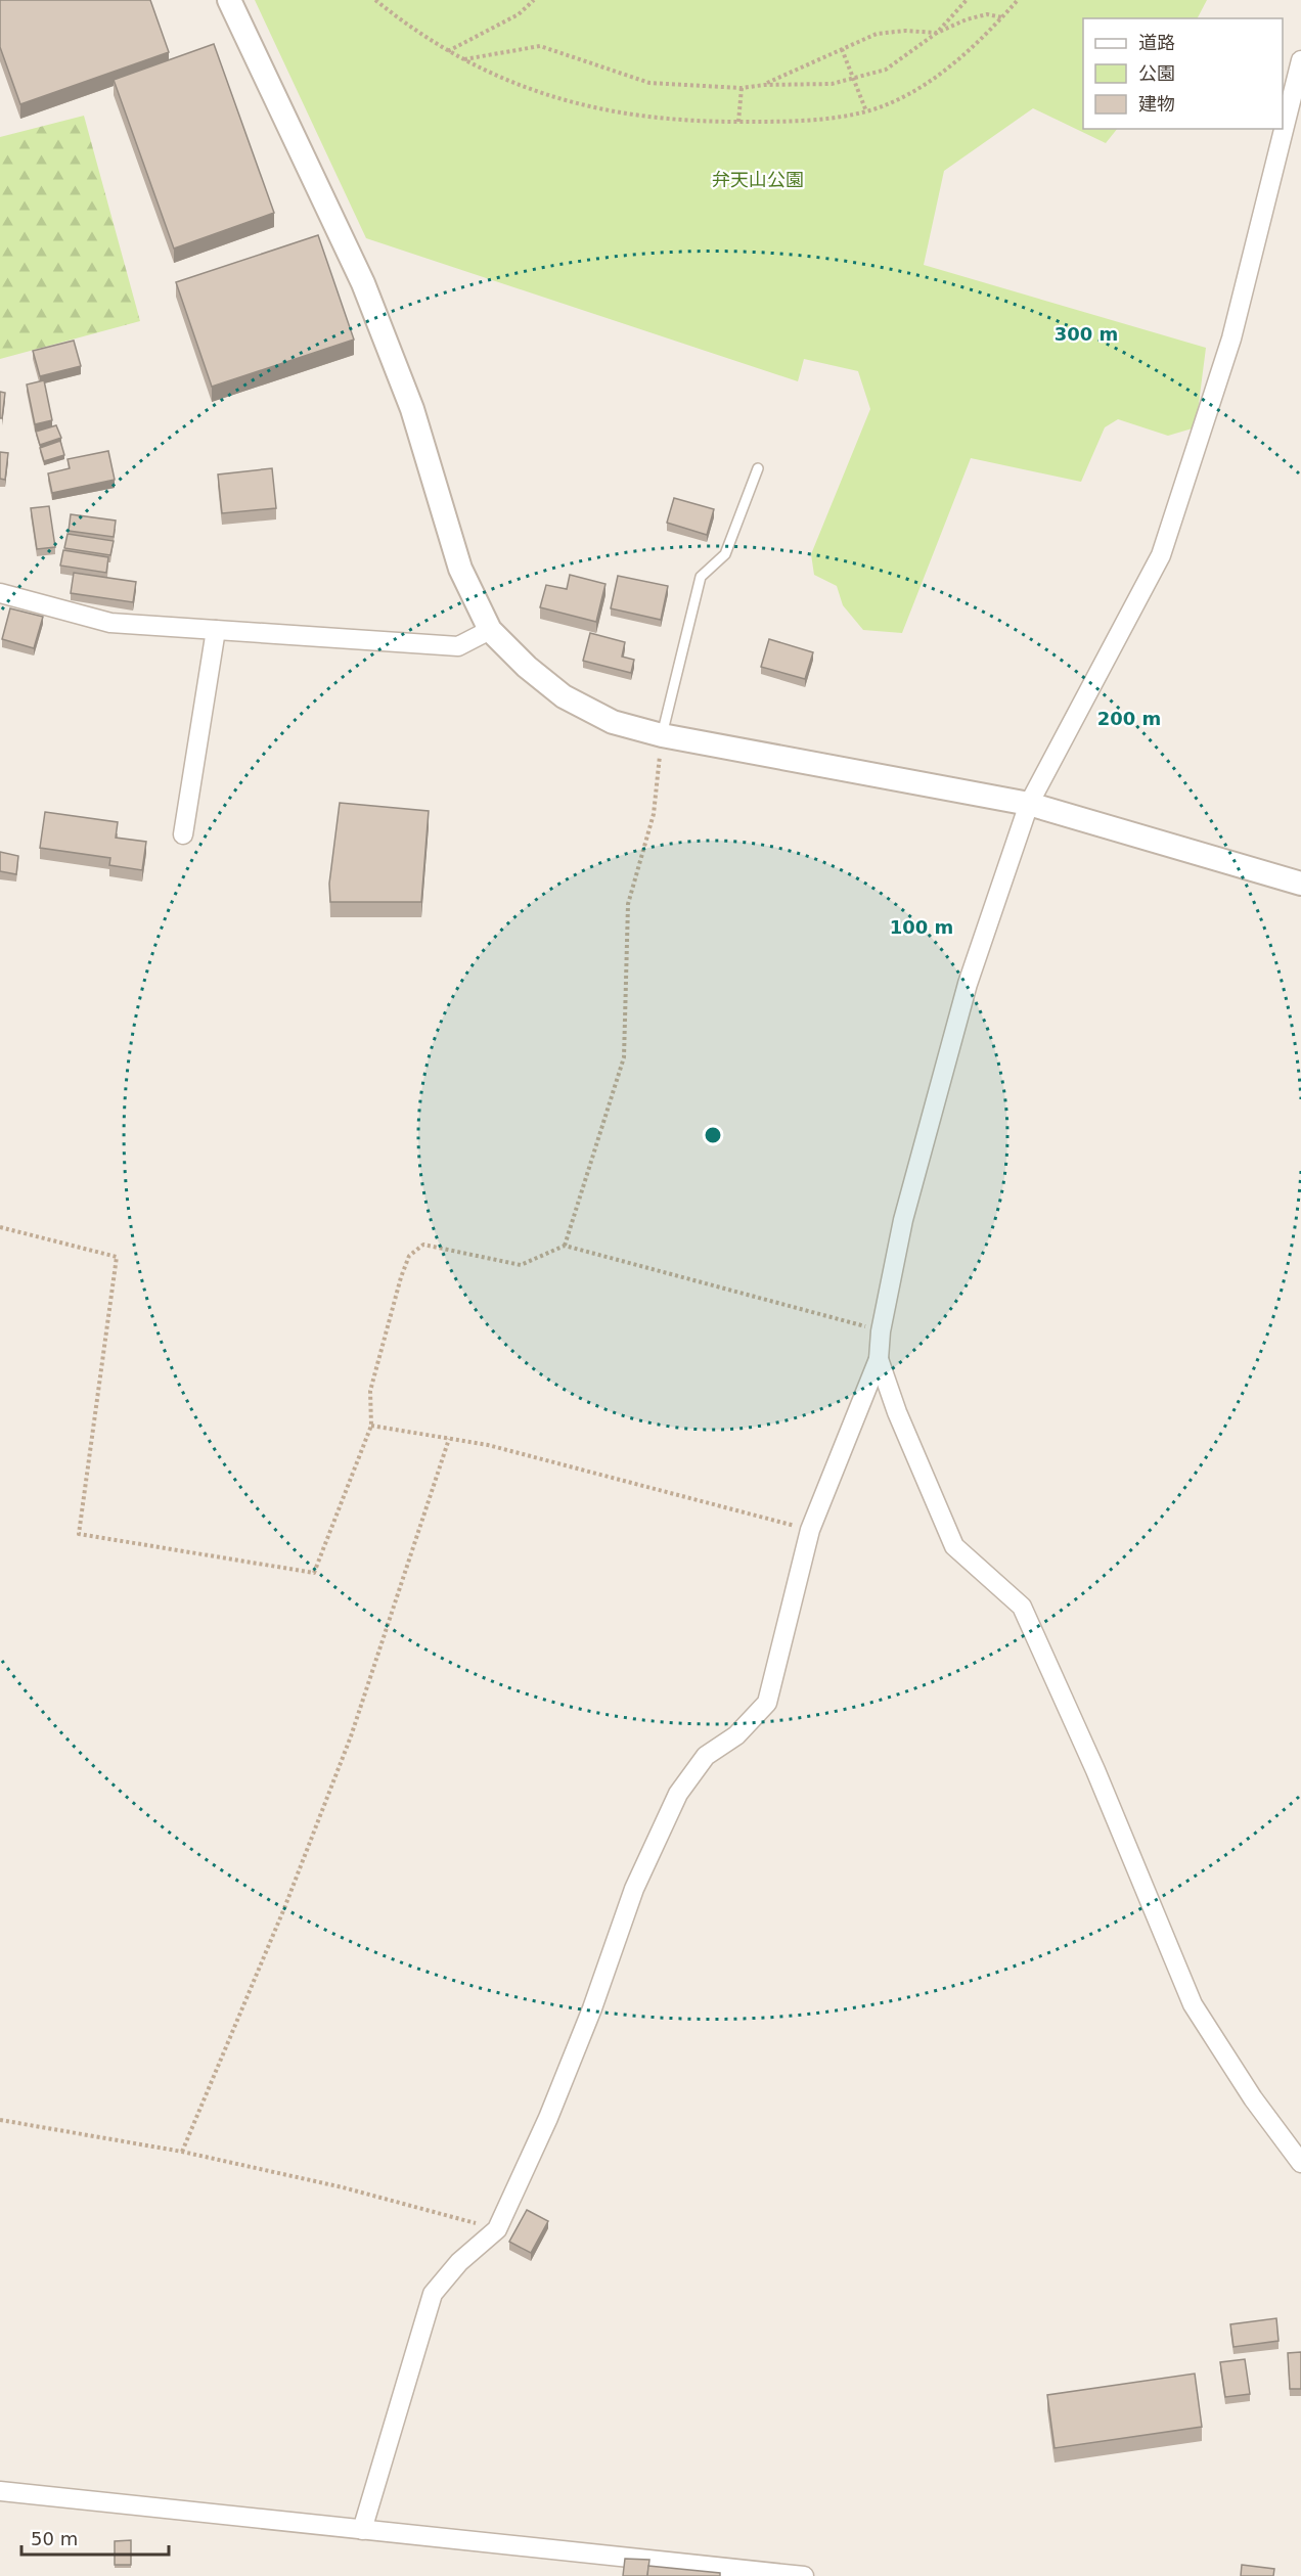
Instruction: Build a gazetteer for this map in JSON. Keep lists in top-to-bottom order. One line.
{"parks":["弁天山公園"],"legend":["道路","公園","建物"],"scale_bar":"50 m","rings":["300 m","200 m","100 m"]}
